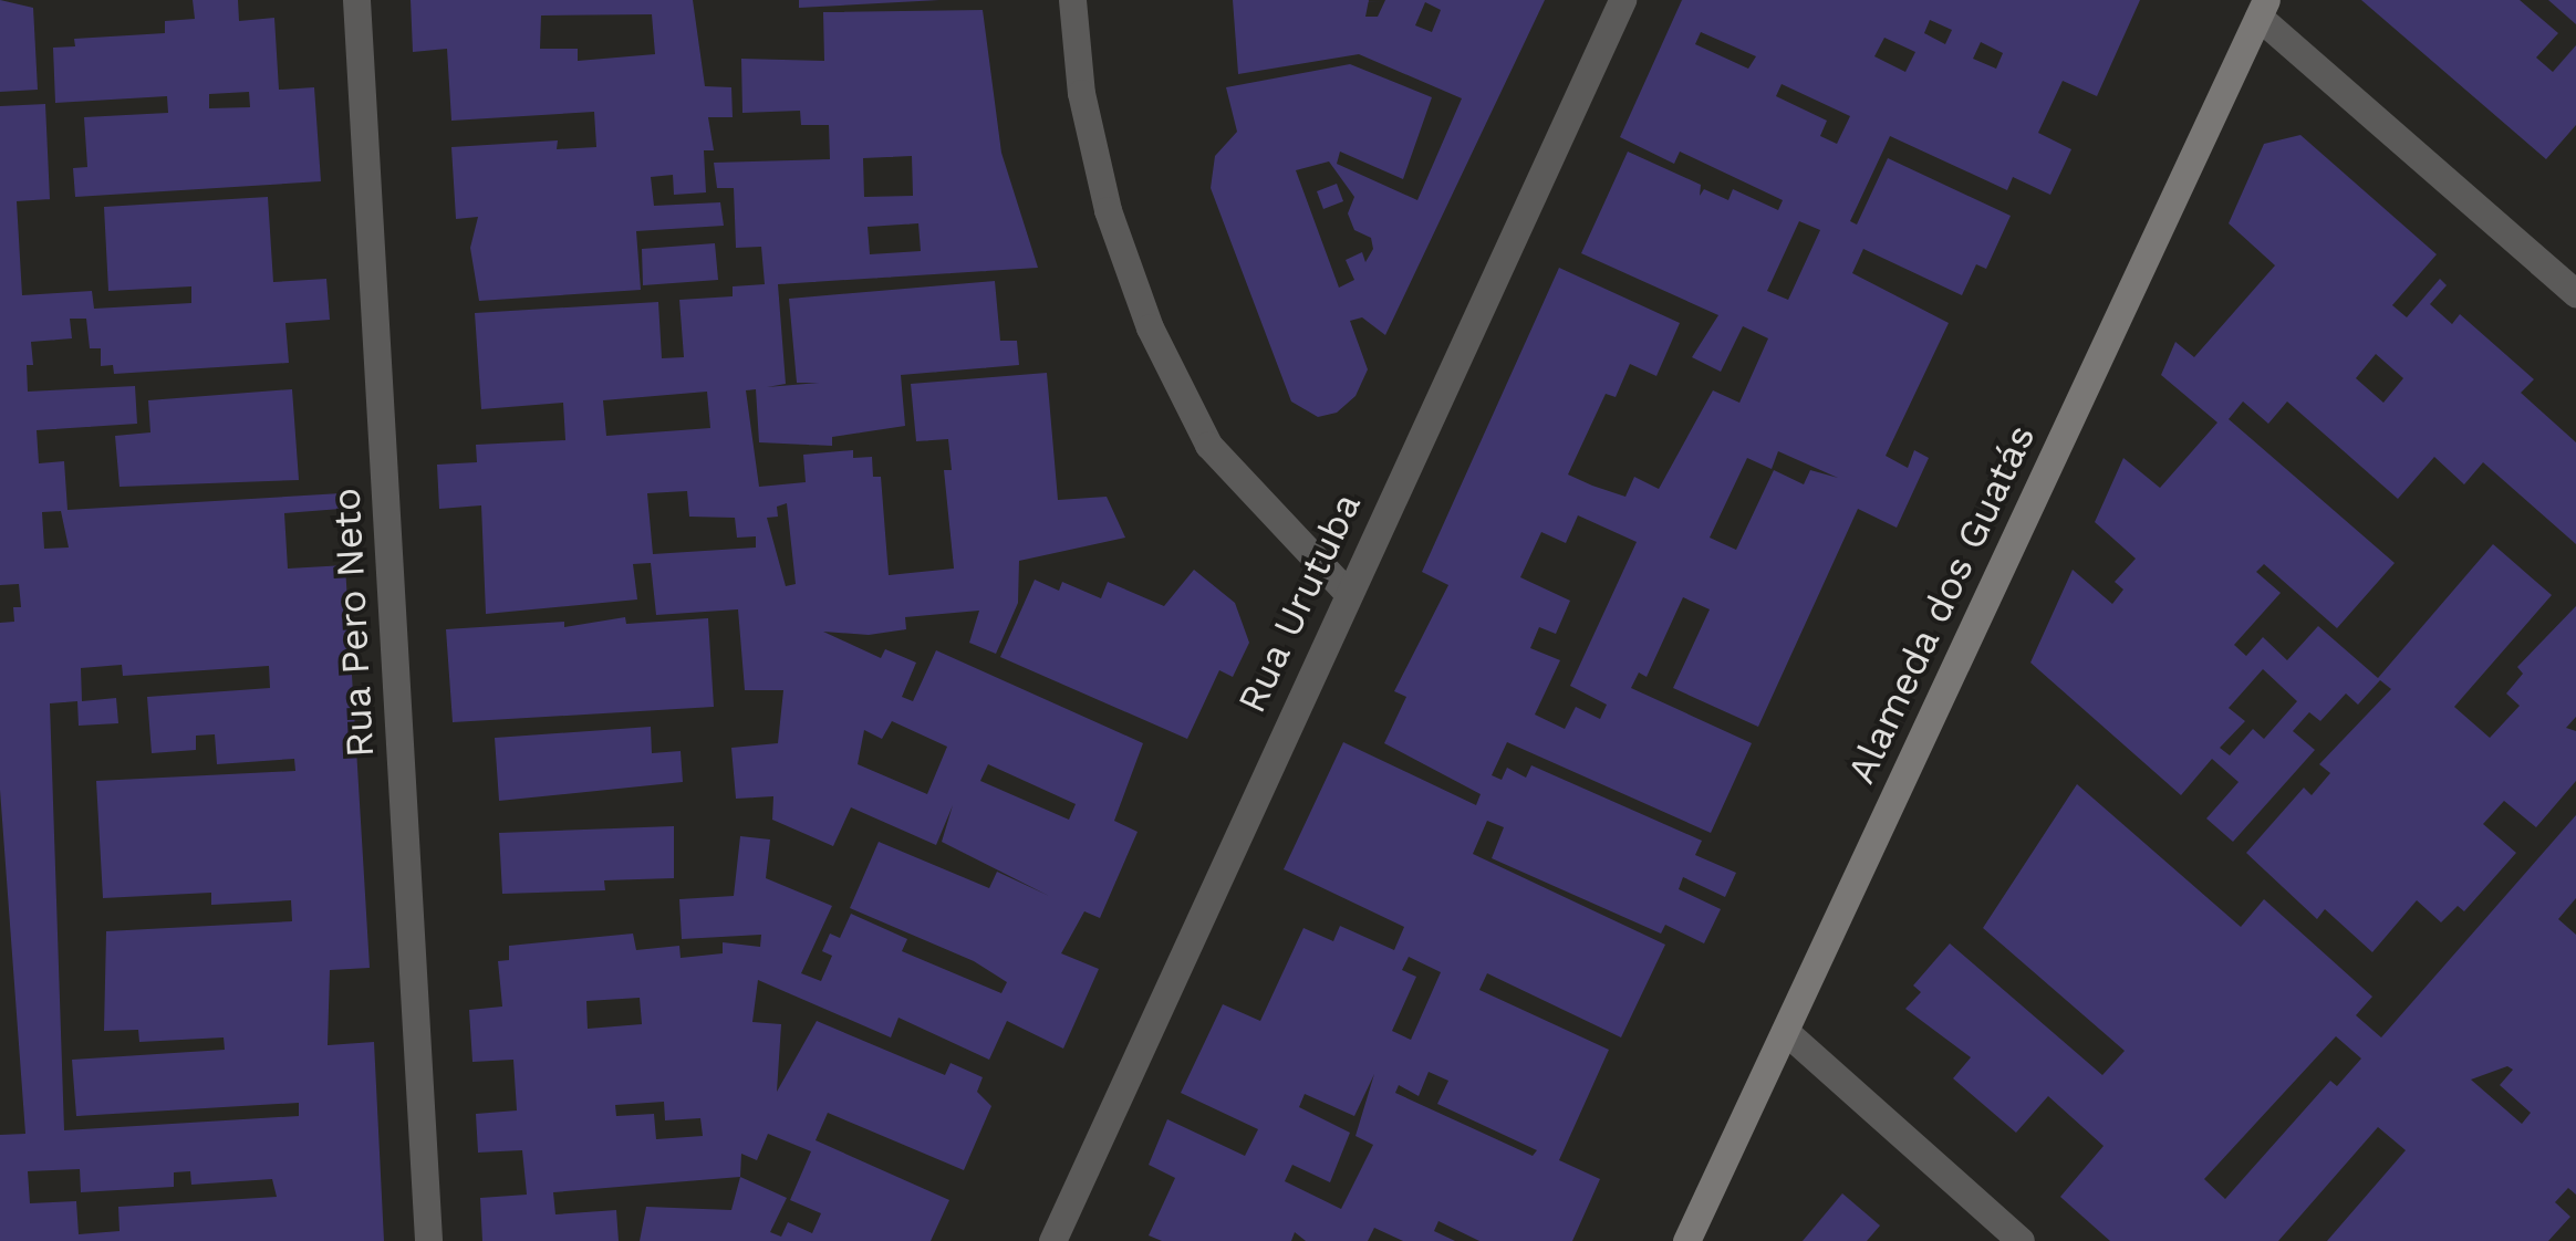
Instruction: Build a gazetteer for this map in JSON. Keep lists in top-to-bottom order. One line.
{"streets":{"street":["Rua Urutuba","Alameda dos Guatás","Rua Pero Neto"]}}
